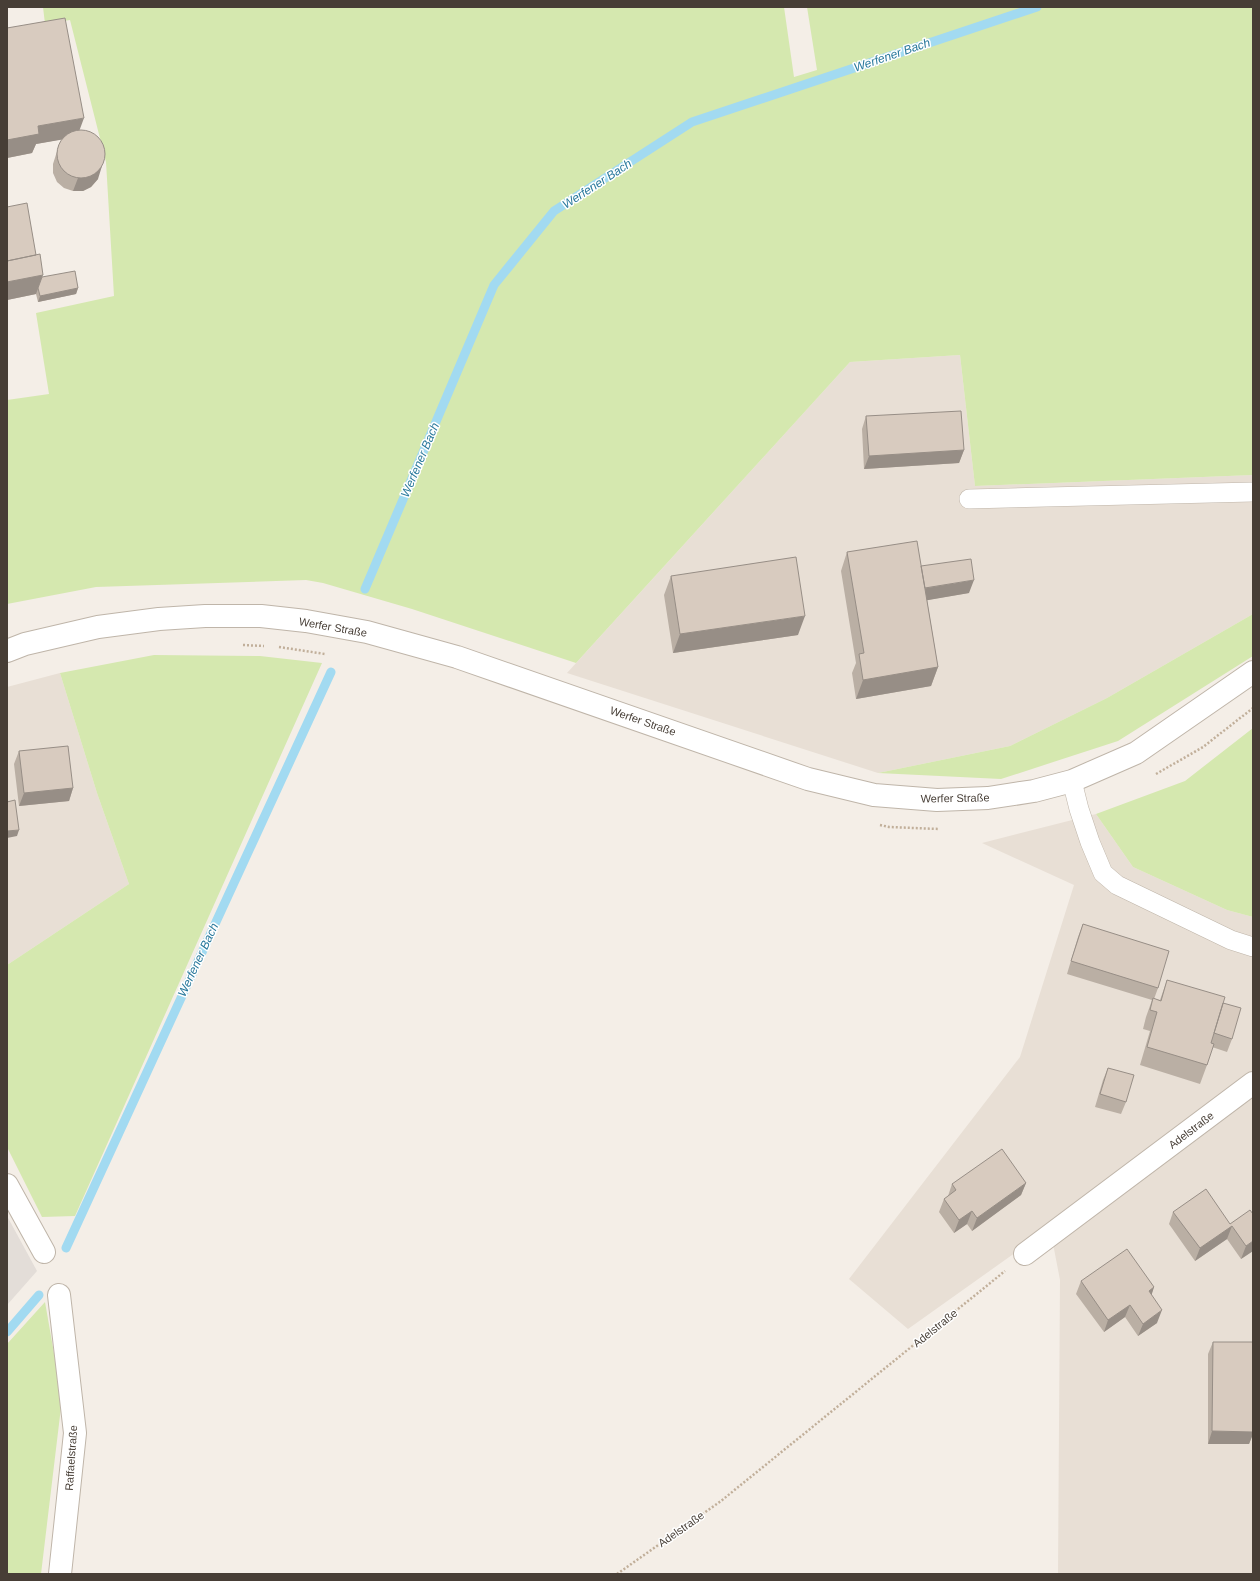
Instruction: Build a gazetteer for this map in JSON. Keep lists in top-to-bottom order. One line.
{"streets":{"street":["Werfer Straße","Adelstraße","Raffaelstraße"]},"water":["Werfener Bach"]}
